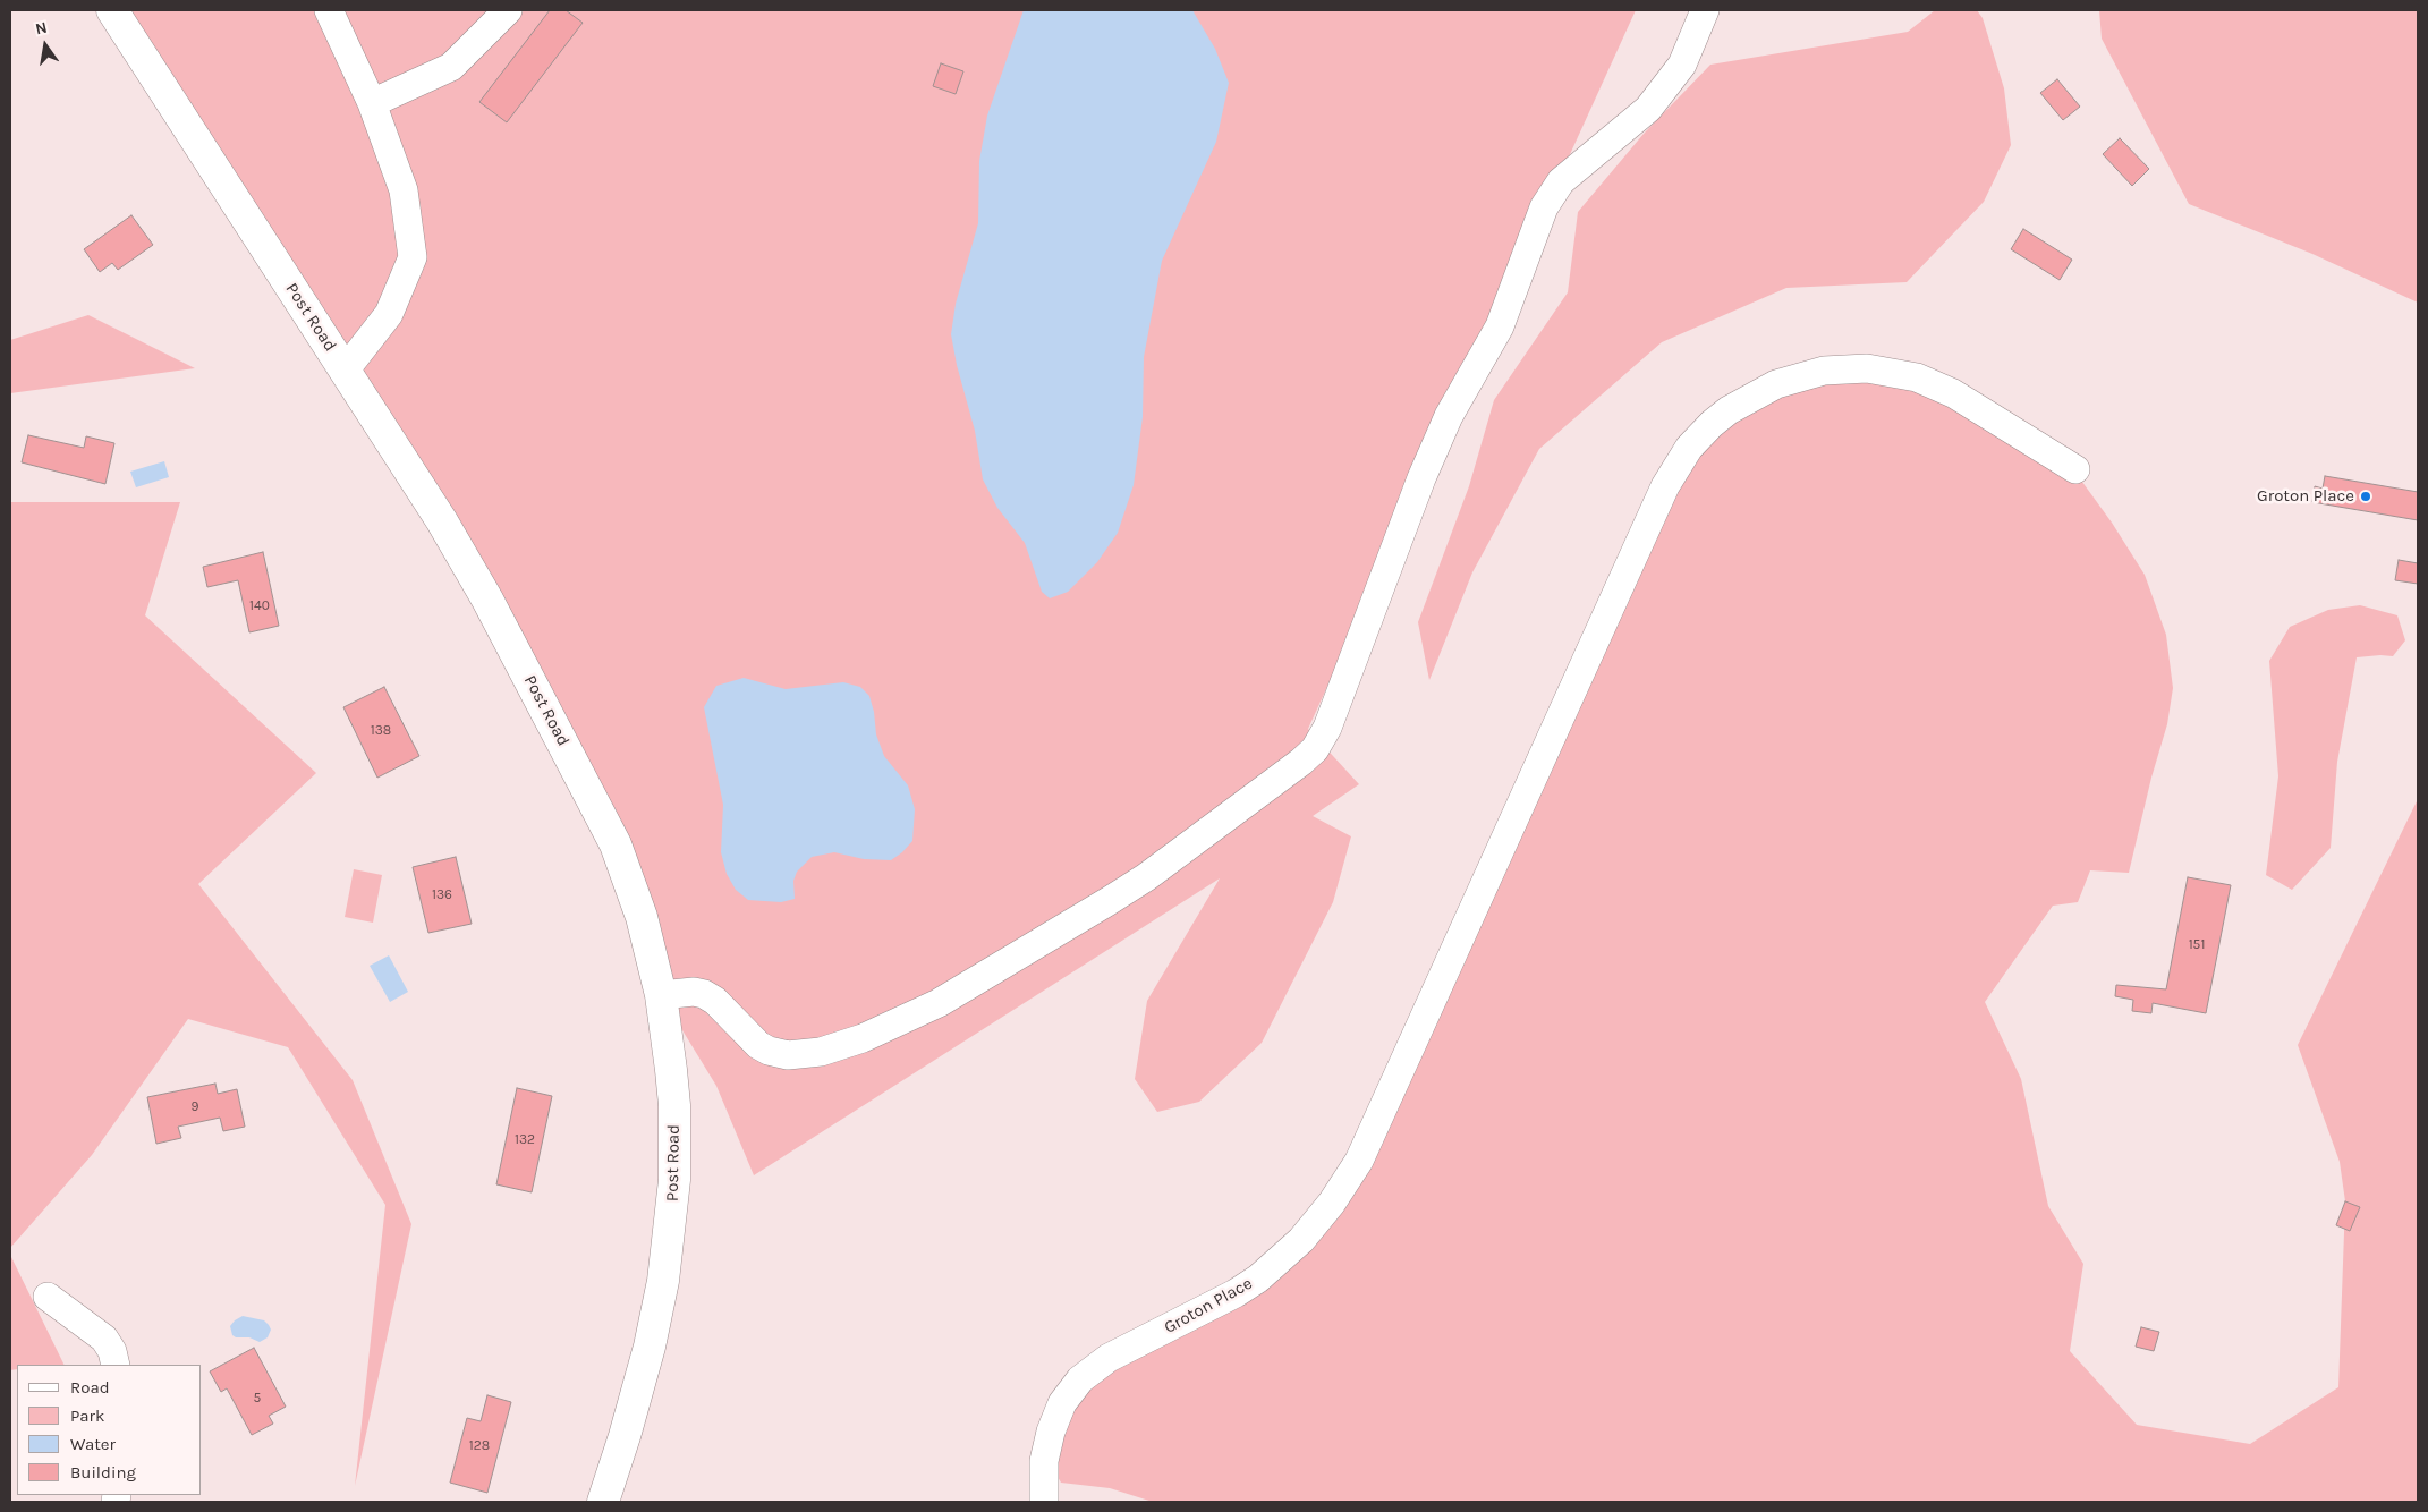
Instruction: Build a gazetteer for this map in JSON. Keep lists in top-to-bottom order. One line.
{"streets":{"main road":["Post Road"],"street":["Groton Place"]},"places":["Groton Place"],"house_numbers":["140","138","136","151","9","132","5","128"],"legend":["Road","Park","Water","Building"],"north":"top"}
